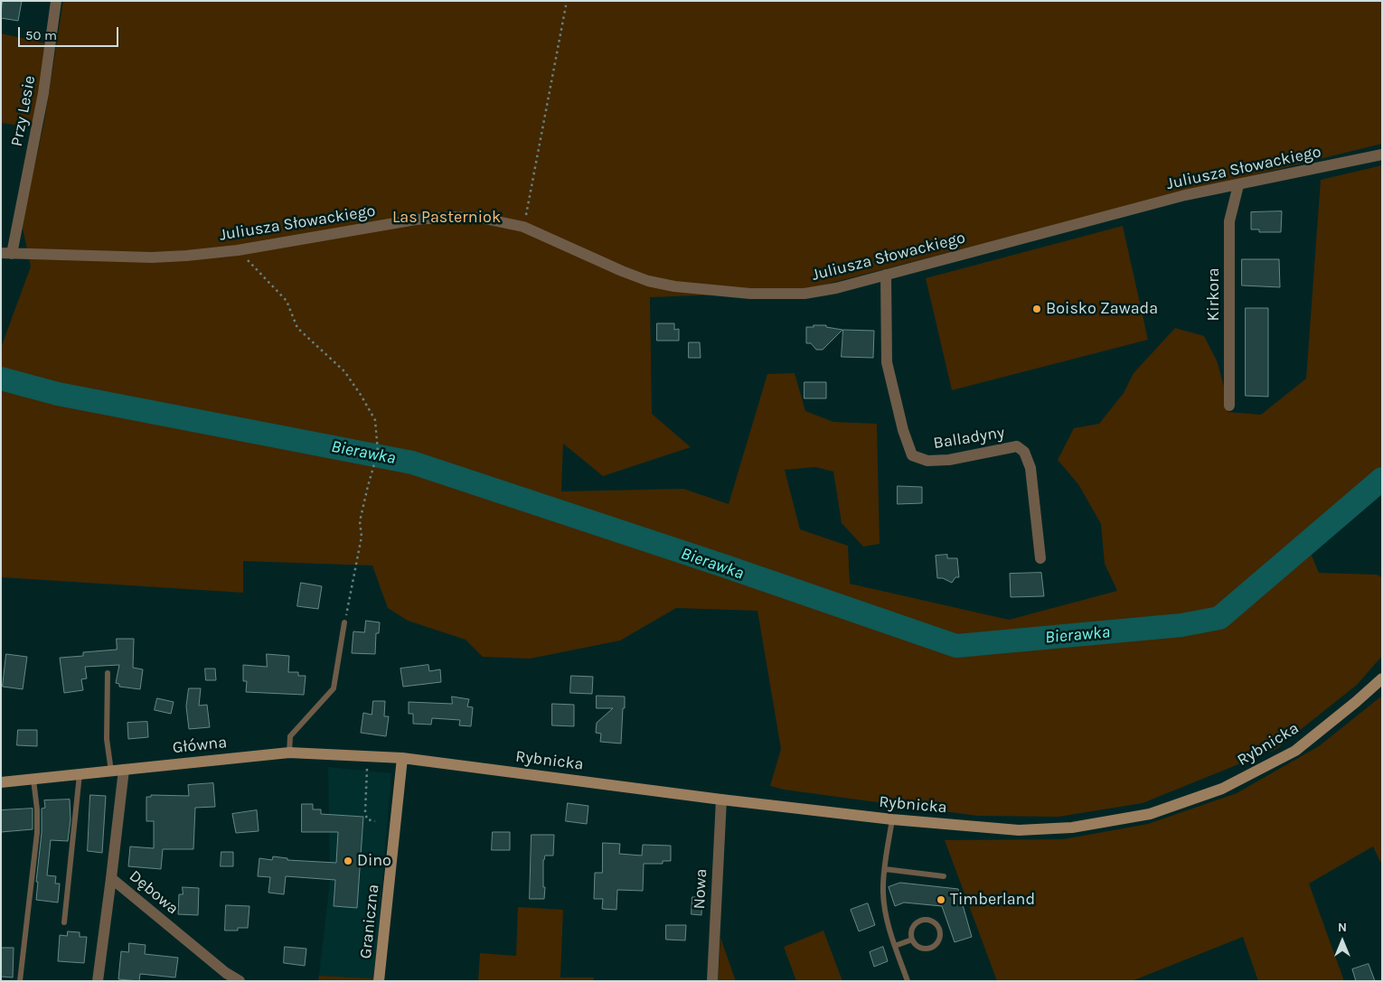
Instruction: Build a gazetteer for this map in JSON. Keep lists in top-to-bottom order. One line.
{"streets":{"main road":["Rybnicka","Główna","Graniczna"],"street":["Przy Lesie","Juliusza Słowackiego","Kirkora","Balladyny","Nowa","Dębowa"]},"crossings":[["Przy Lesie","Juliusza Słowackiego"],["Juliusza Słowackiego","Kirkora"],["Juliusza Słowackiego","Balladyny"],["Rybnicka","Główna"],["Rybnicka","Nowa"],["Rybnicka","Graniczna"],["Główna","Dębowa"],["Główna","Graniczna"]],"water":["Bierawka"],"parks":["Las Pasterniok"],"places":["Boisko Zawada","Dino","Timberland"],"scale_bar":"50 m","north":"top"}
